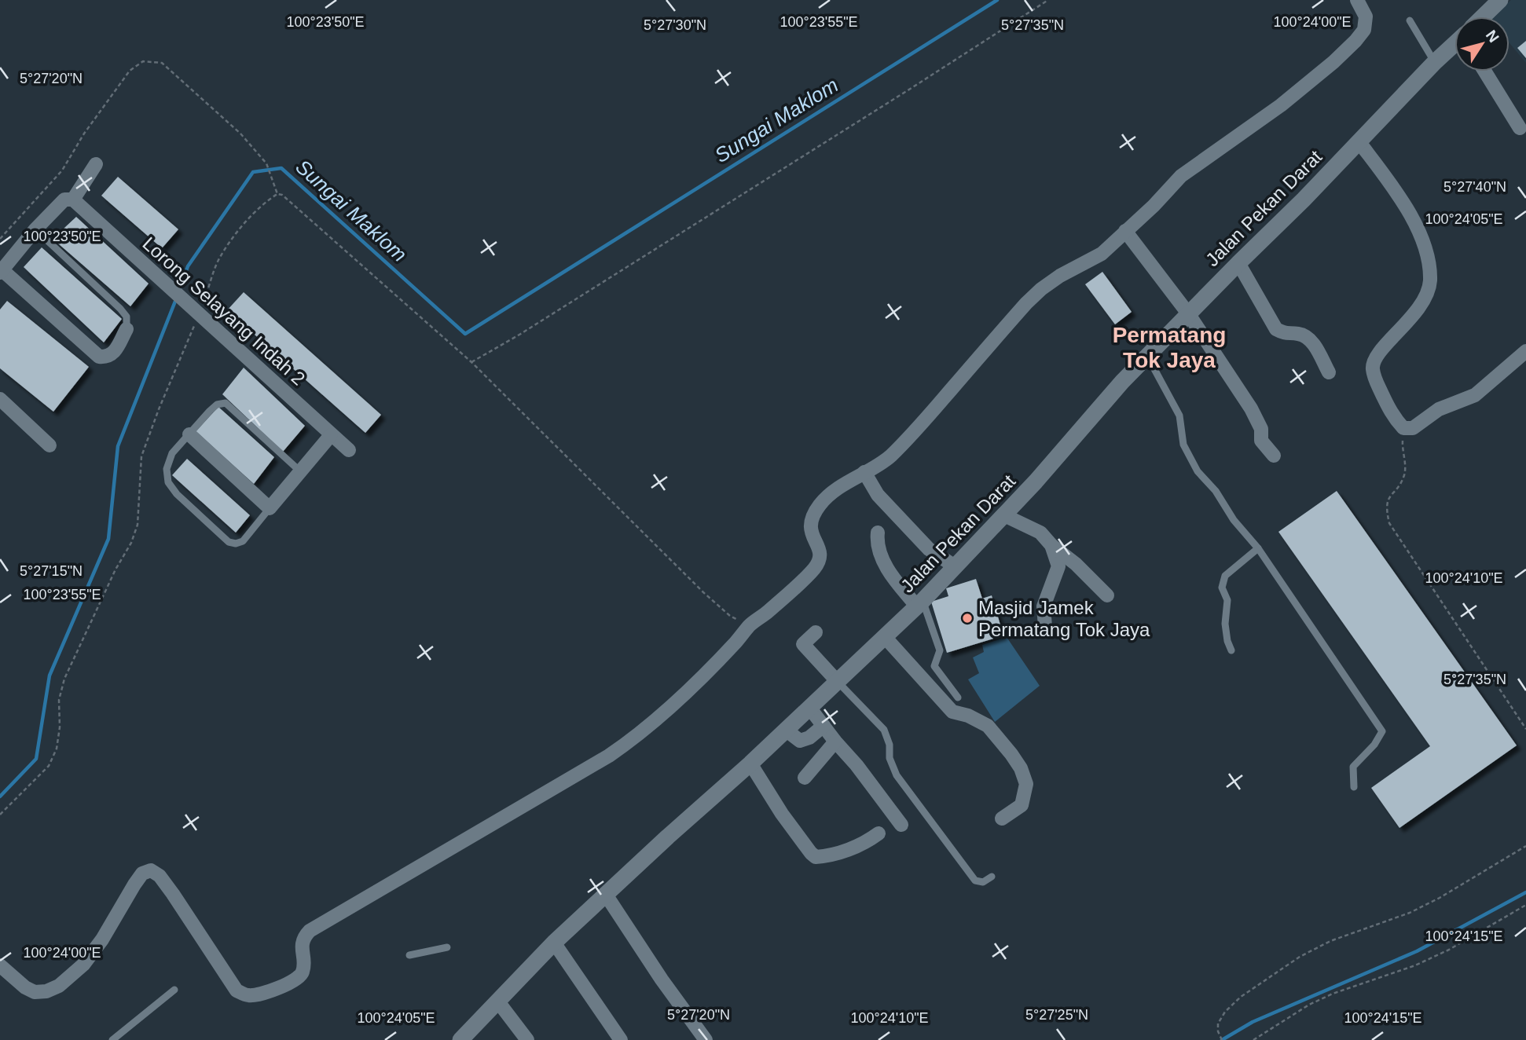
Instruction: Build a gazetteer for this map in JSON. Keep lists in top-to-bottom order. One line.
{"streets":{"main road":["Jalan Pekan Darat"],"street":["Lorong Selayang Indah 2"]},"districts":["Permatang Tok Jaya"],"water":["Sungai Maklom"],"places":["Masjid Jamek Permatang Tok Jaya"],"north":"top right","coordinates":["100°23'55\"E","100°23'50\"E","100°24'00\"E","5°27'30\"N","5°27'35\"N","5°27'20\"N","5°27'40\"N","100°24'05\"E","5°27'15\"N","100°24'10\"E","100°24'15\"E","5°27'25\"N"]}
